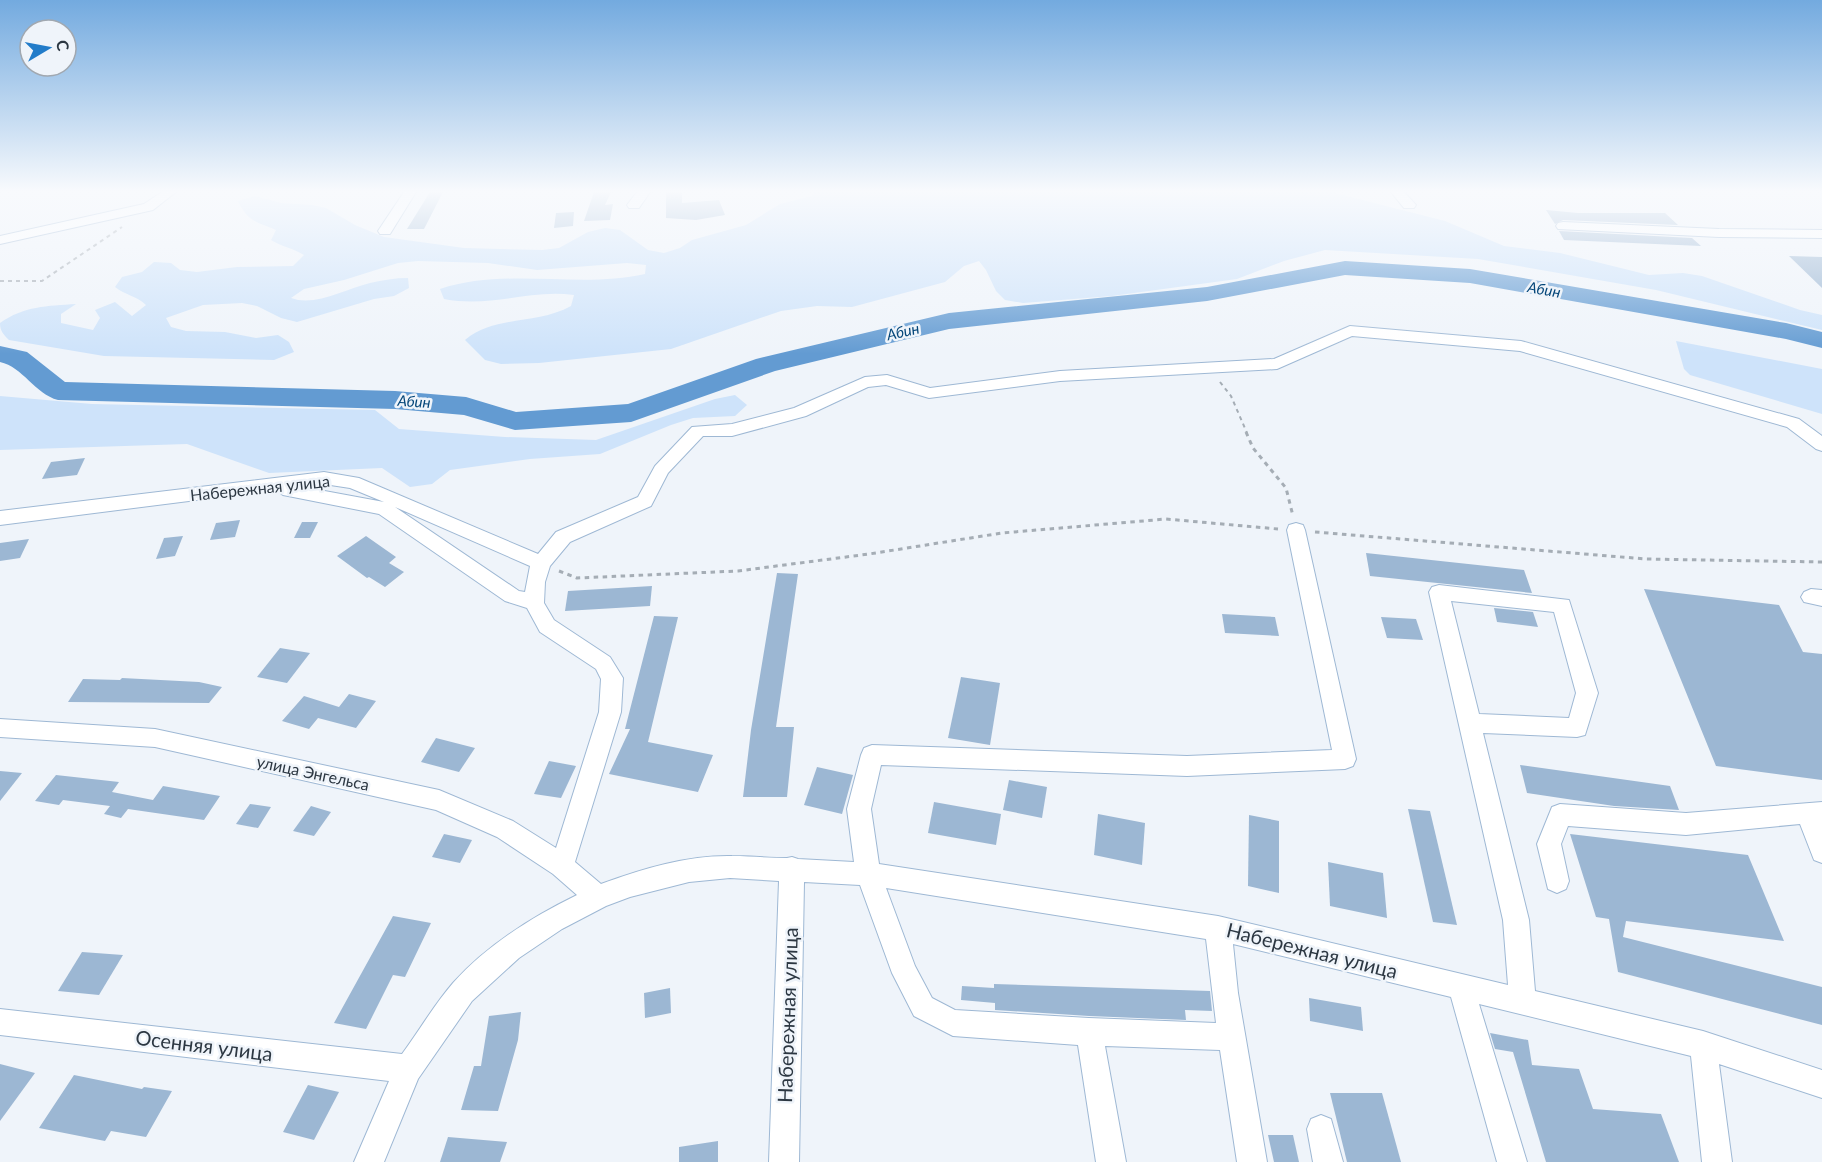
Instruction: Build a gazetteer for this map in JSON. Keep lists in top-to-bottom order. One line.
{"streets":{"street":["Набережная улица","улица Энгельса","Осенняя улица"]},"crossings":[["Набережная улица","улица Энгельса"],["Набережная улица","Осенняя улица"]],"water":["Абин"],"north":"right"}
